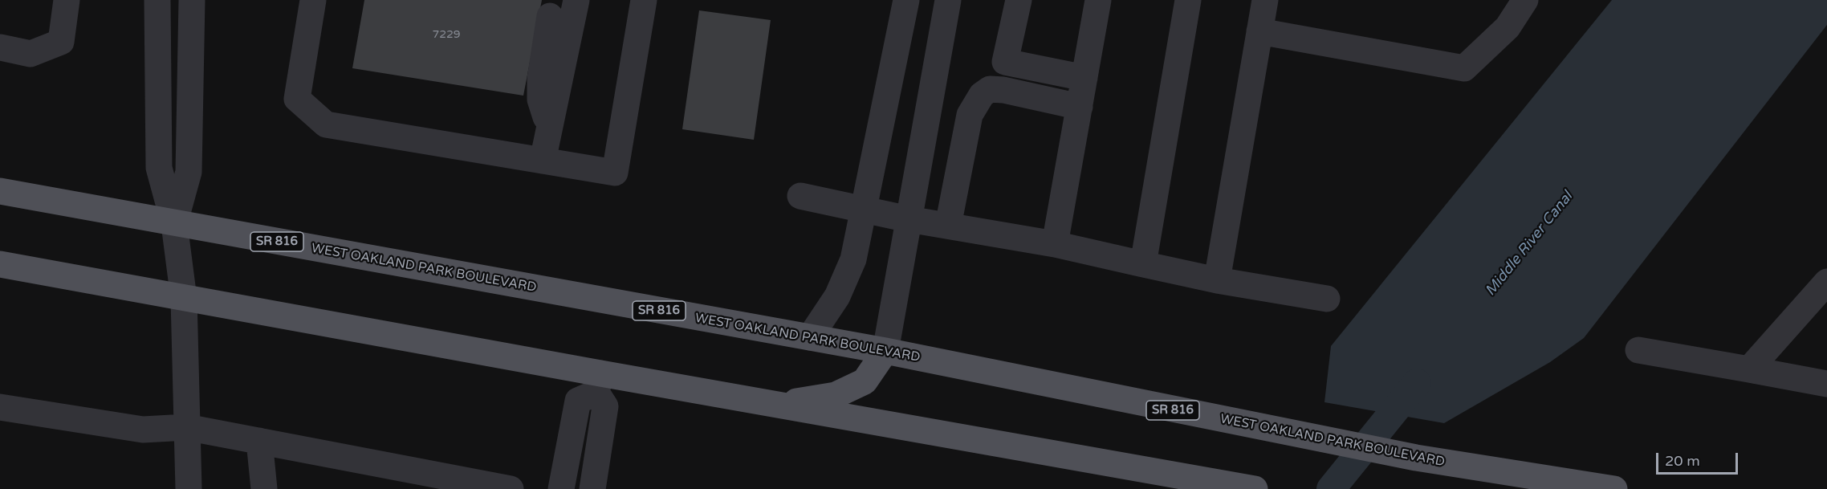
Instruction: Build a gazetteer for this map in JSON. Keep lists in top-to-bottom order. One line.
{"streets":{"main road":["SR 816","WEST OAKLAND PARK BOULEVARD"]},"water":["Middle River Canal"],"house_numbers":["7229"],"scale_bar":"20 m"}
